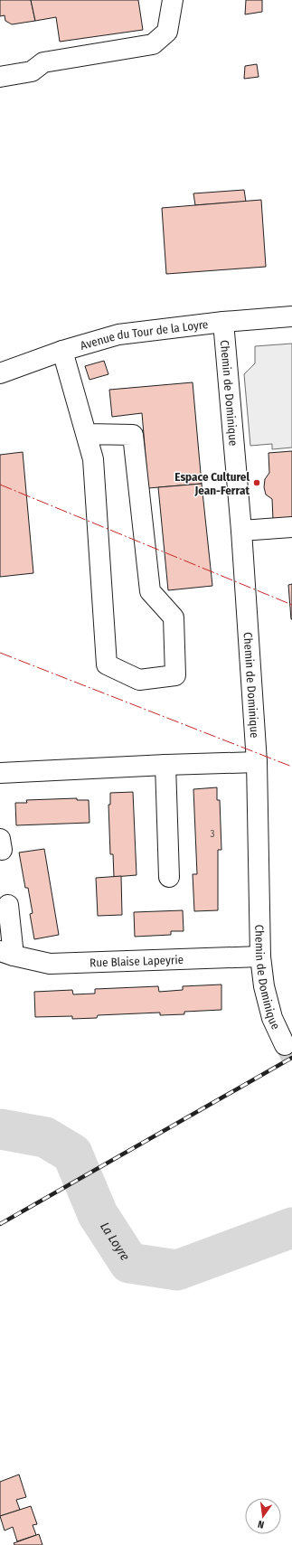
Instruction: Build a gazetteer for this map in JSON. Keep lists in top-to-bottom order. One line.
{"streets":{"street":["Avenue du Tour de la Loyre","Chemin de Dominique","Rue Blaise Lapeyrie"]},"crossings":[["Avenue du Tour de la Loyre","Chemin de Dominique"],["Chemin de Dominique","Rue Blaise Lapeyrie"]],"water":["La Loyre"],"places":["Espace Culturel Jean-Ferrat"],"house_numbers":["3"],"north":"bottom"}
